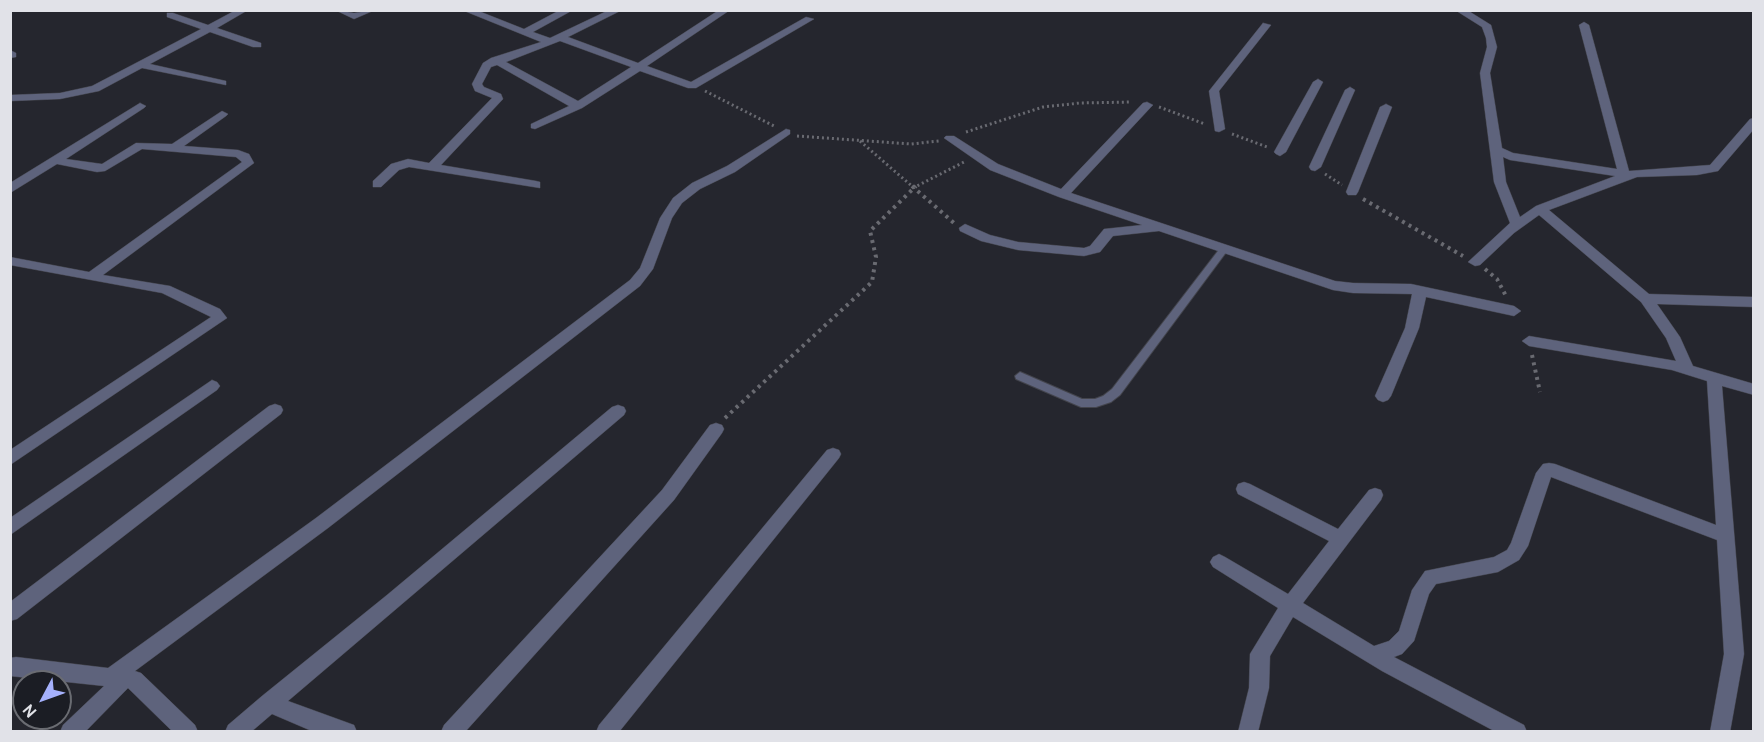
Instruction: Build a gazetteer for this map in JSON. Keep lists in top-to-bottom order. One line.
{"north":"bottom left"}
